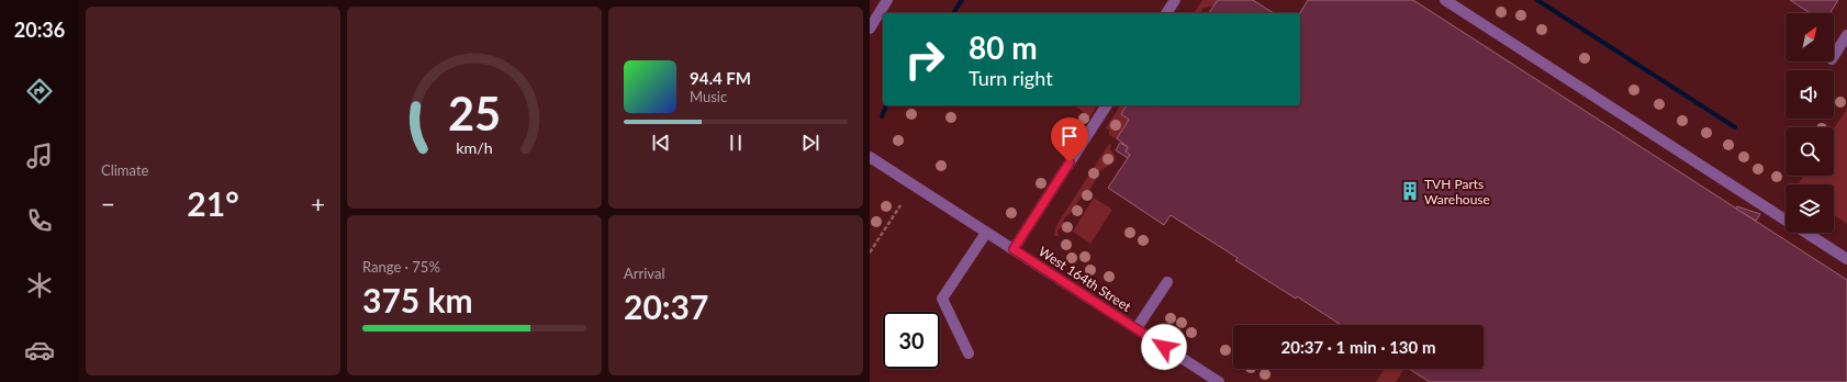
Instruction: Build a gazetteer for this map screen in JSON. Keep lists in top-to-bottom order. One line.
{"streets":{"street":["West 164th Street"]},"places":{"building":["TVH Parts Warehouse"]},"north":"top right","page":{"tabs":"20:36","tile":["Climate",["Range · 75%","375 km"],["Arrival","20:37"]],"turn":["80 m","Turn right"],"song":["94.4 FM","Music"],"heat":["−","21°","+"],"limit":"30","trip":"20:37 · 1 min · 130 m","gauge":["25","km/h"]}}
